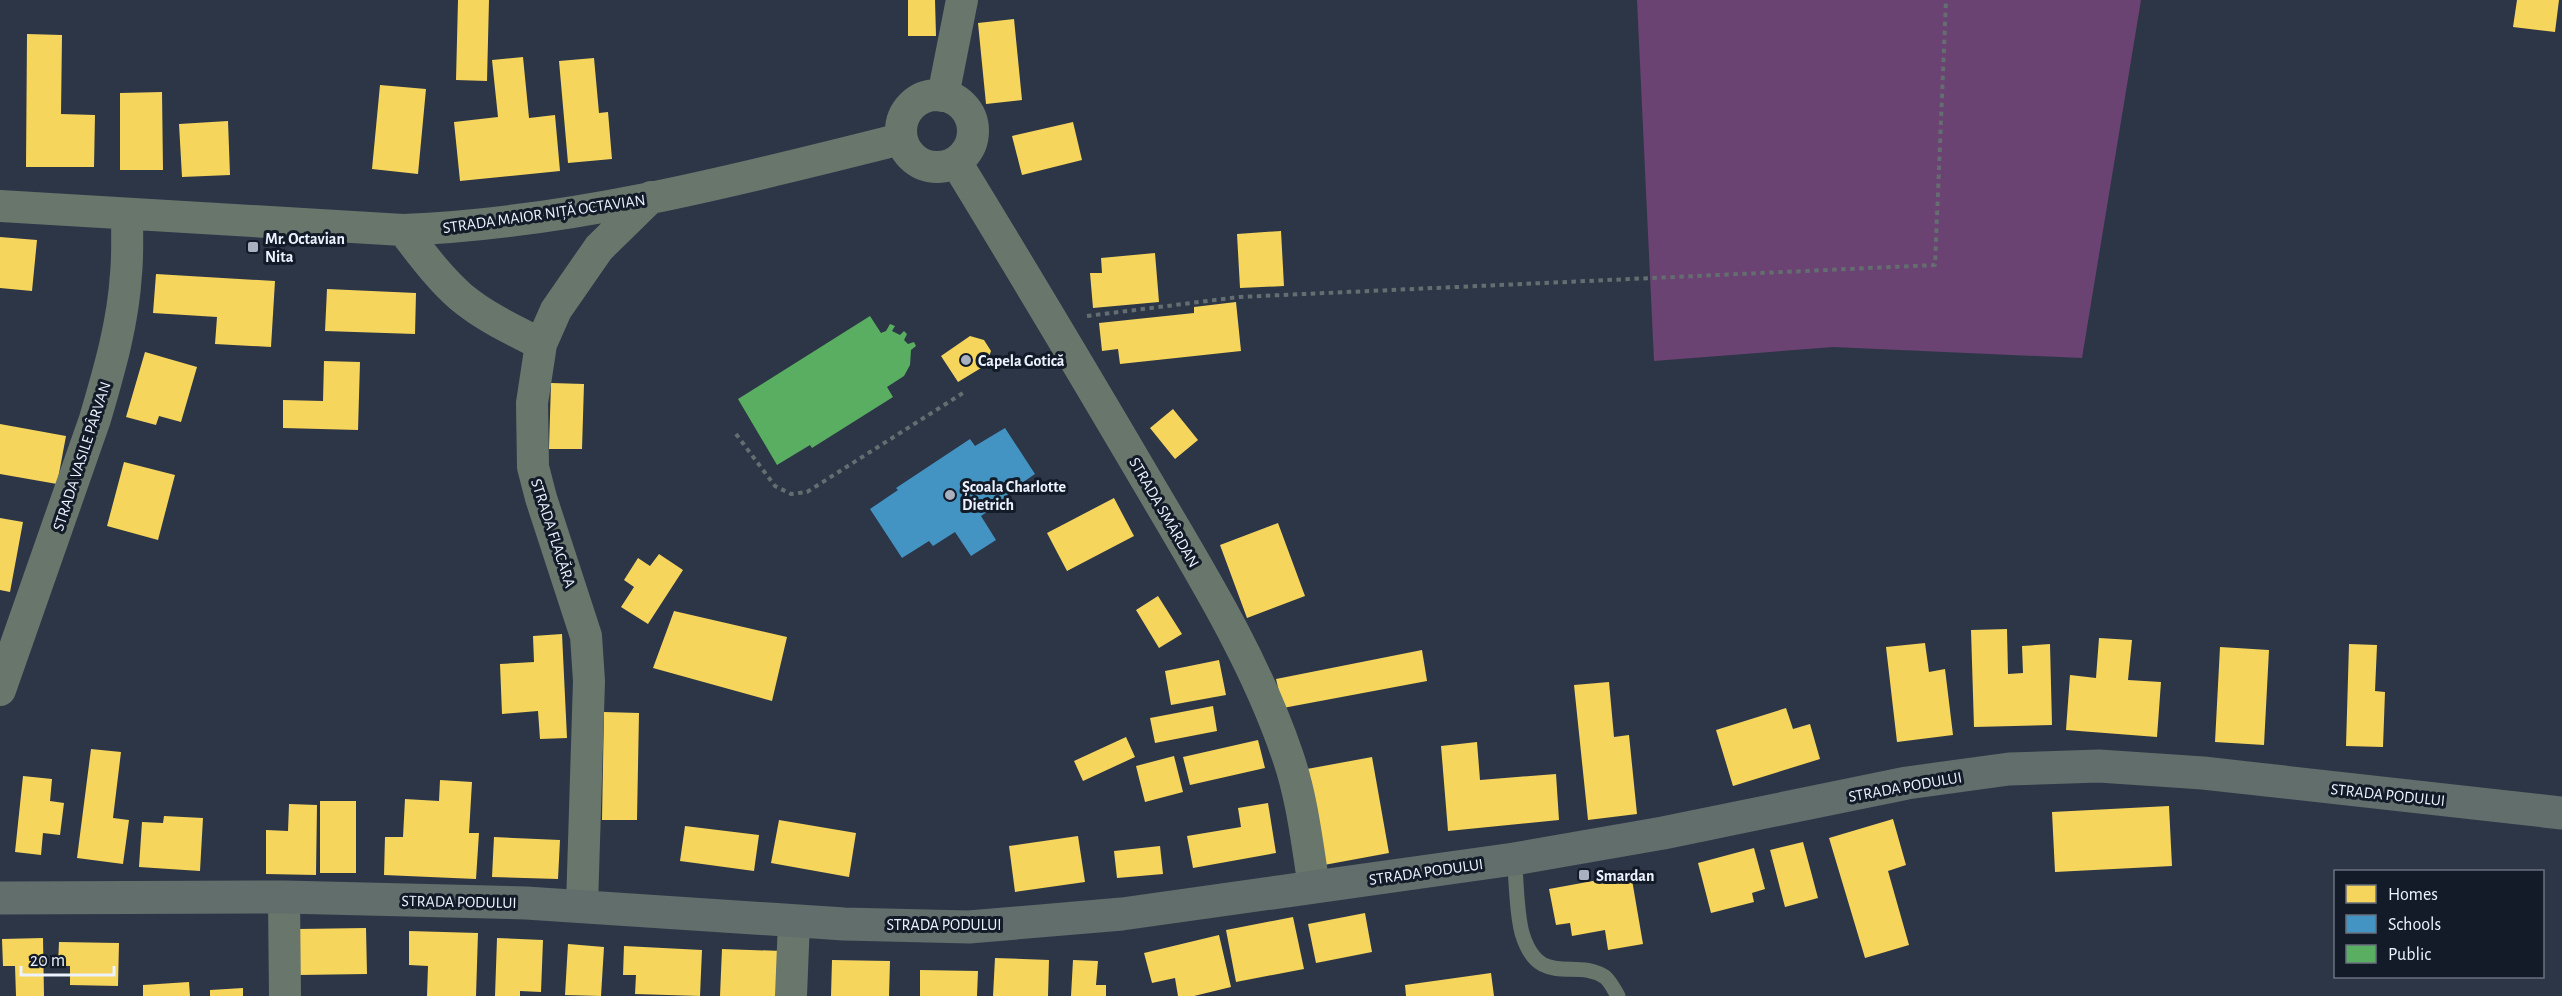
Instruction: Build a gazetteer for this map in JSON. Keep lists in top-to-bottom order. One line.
{"streets":{"street":["STRADA MAIOR NIȚĂ OCTAVIAN","STRADA VASILE PÂRVAN","STRADA SMÂRDAN","STRADA FLACĂRA","STRADA PODULUI"]},"crossings":[["STRADA MAIOR NIȚĂ OCTAVIAN","STRADA VASILE PÂRVAN"],["STRADA MAIOR NIȚĂ OCTAVIAN","STRADA SMÂRDAN"],["STRADA MAIOR NIȚĂ OCTAVIAN","STRADA FLACĂRA"],["STRADA SMÂRDAN","STRADA PODULUI"],["STRADA FLACĂRA","STRADA PODULUI"]],"places":{"transit":["Mr. Octavian Nita","Smardan"],"other":["Capela Gotică","Școala Charlotte Dietrich"]},"legend":["Homes","Schools","Public"],"scale_bar":"20 m"}
